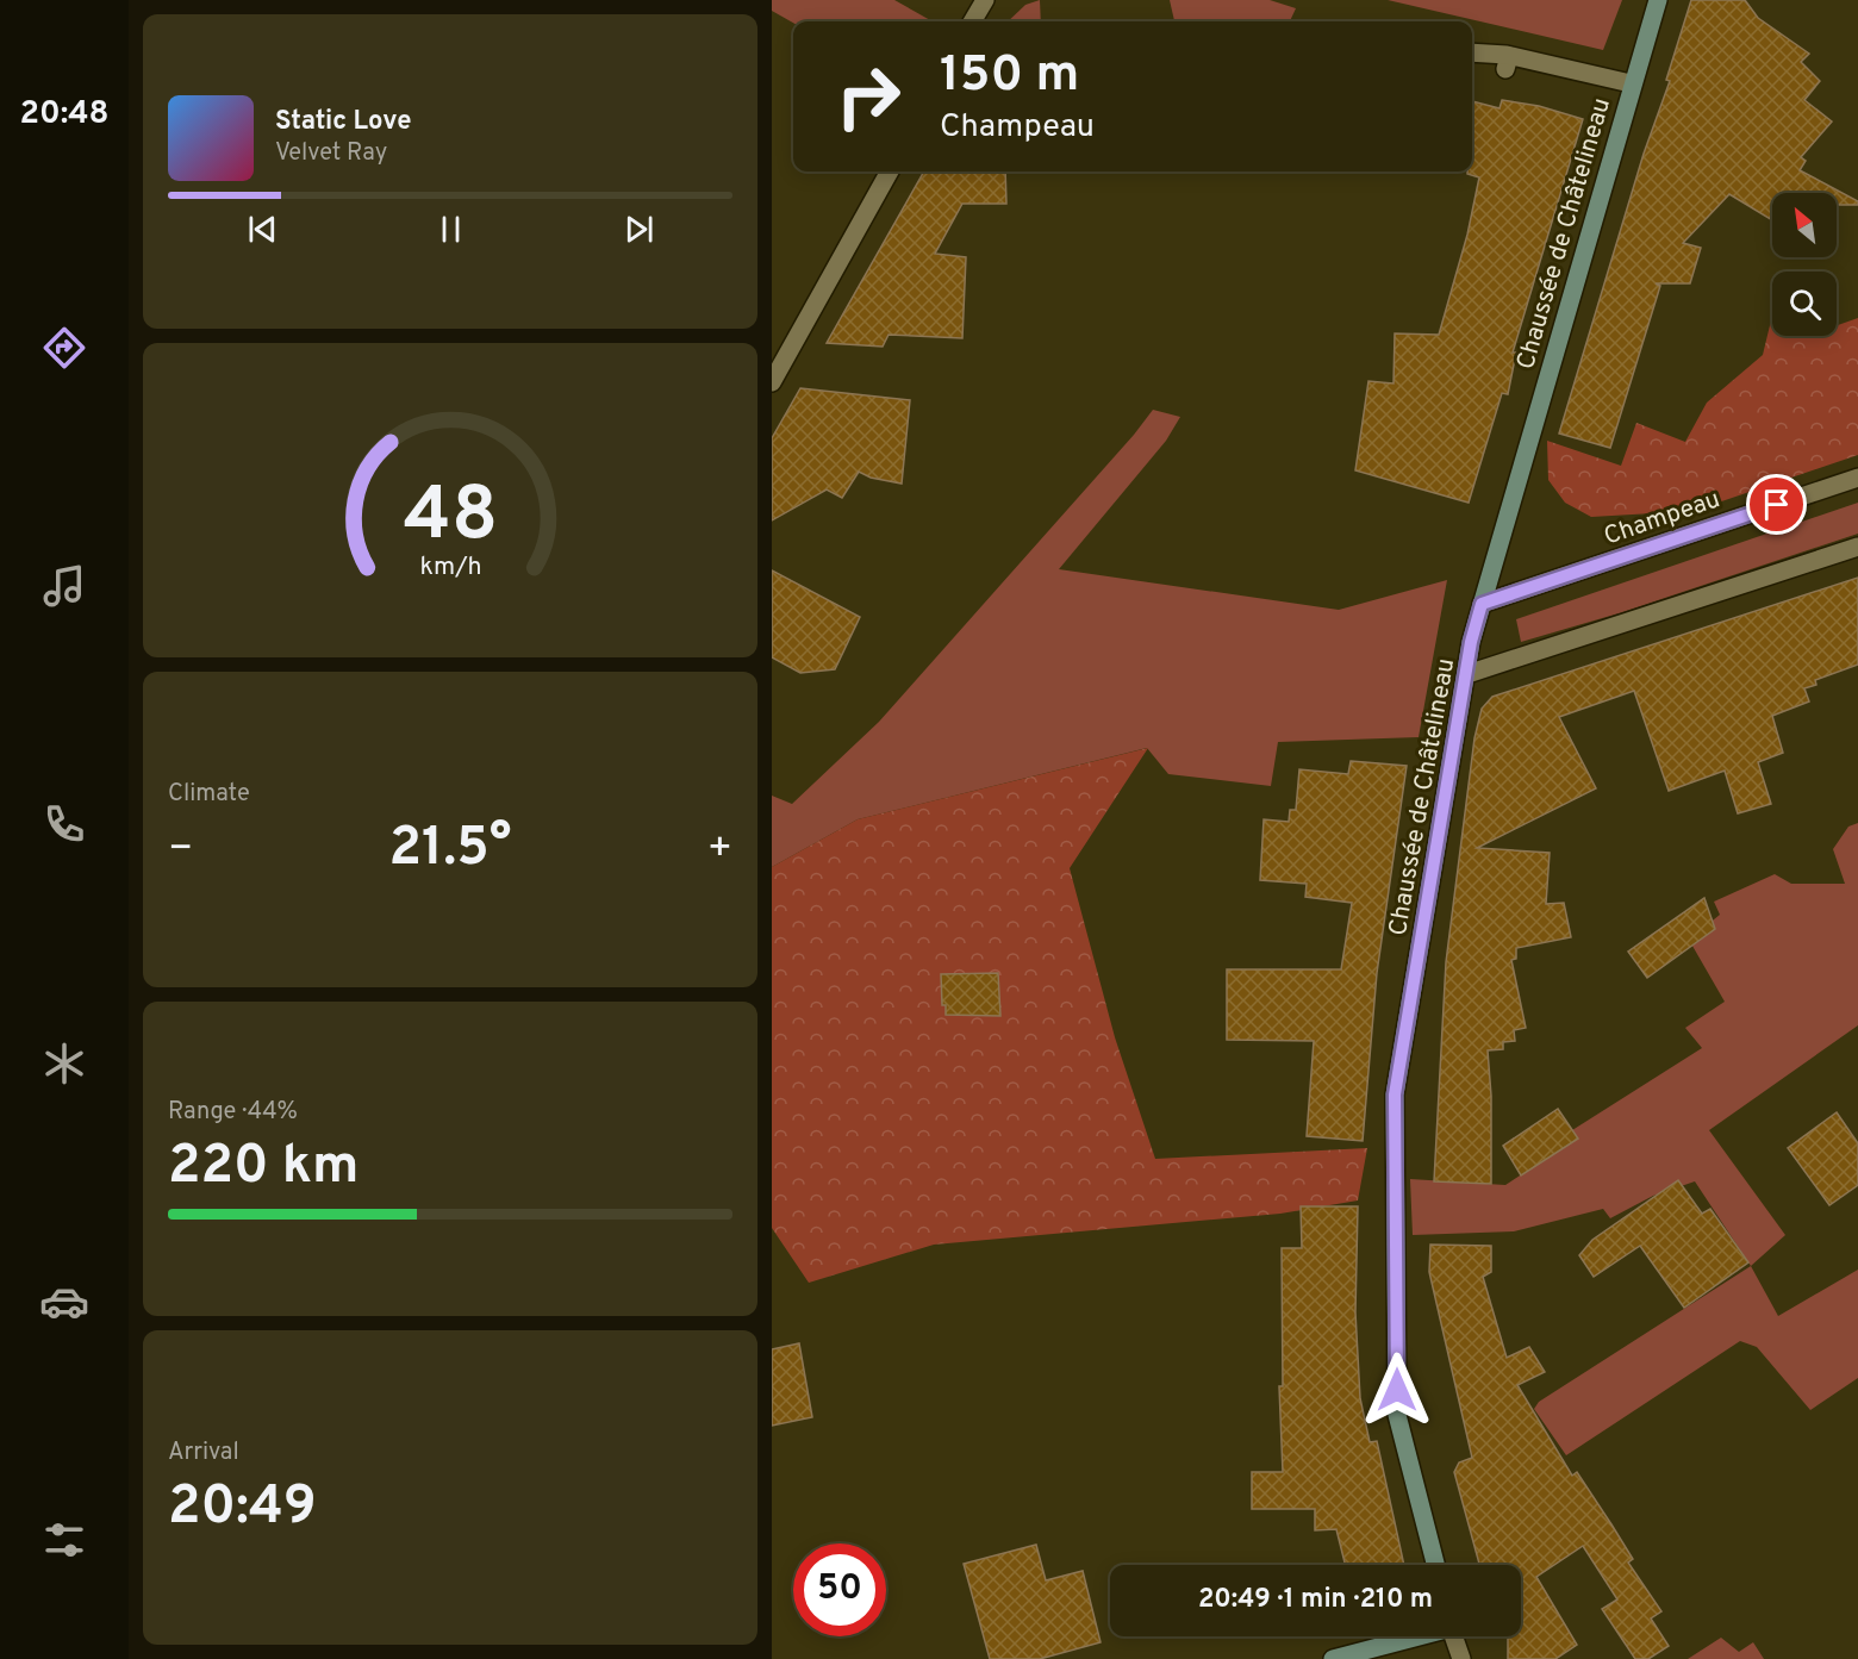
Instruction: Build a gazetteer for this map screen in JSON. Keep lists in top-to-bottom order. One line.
{"streets":{"main road":["Chaussée de Châtelineau"],"street":["Champeau"]},"crossings":[["Chaussée de Châtelineau","Champeau"]],"north":"top left","page":{"tabs":"20:48","turn":["150 m","Champeau"],"song":["Static Love","Velvet Ray"],"tile":["Climate",["Range · 44%","220 km"],["Arrival","20:49"]],"heat":["−","21.5°","+"],"limit":"50","trip":"20:49 · 1 min · 210 m","gauge":["48","km/h"]}}
